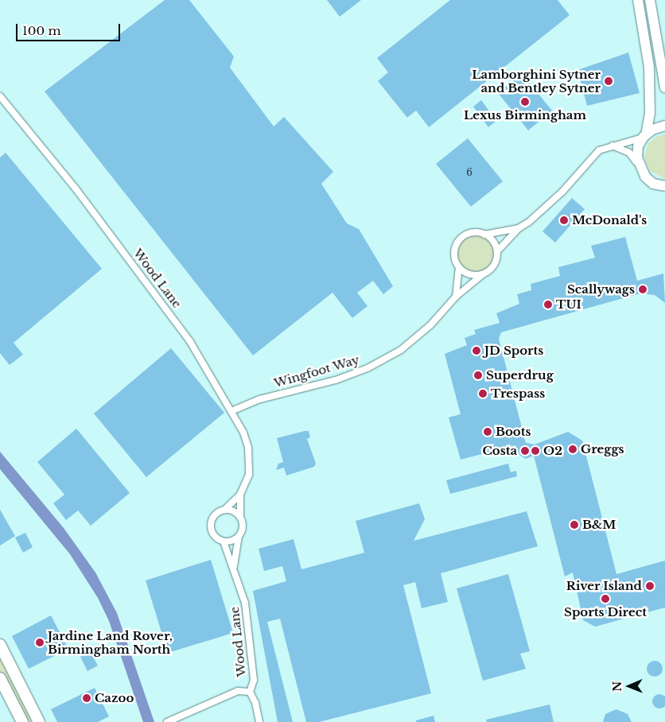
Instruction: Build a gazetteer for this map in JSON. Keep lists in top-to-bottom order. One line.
{"streets":{"street":["Wood Lane","Wingfoot Way"]},"crossings":[["Wood Lane","Wingfoot Way"]],"places":["Lamborghini Sytner and Bentley Sytner","Lexus Birmingham","McDonald's","Scallywags","TUI","JD Sports","Superdrug","Trespass","Boots","Greggs","Costa","O2","B&M","River Island","Sports Direct","Jardine Land Rover, Birmingham North","Cazoo"],"house_numbers":["6"],"scale_bar":"100 m","north":"left"}
